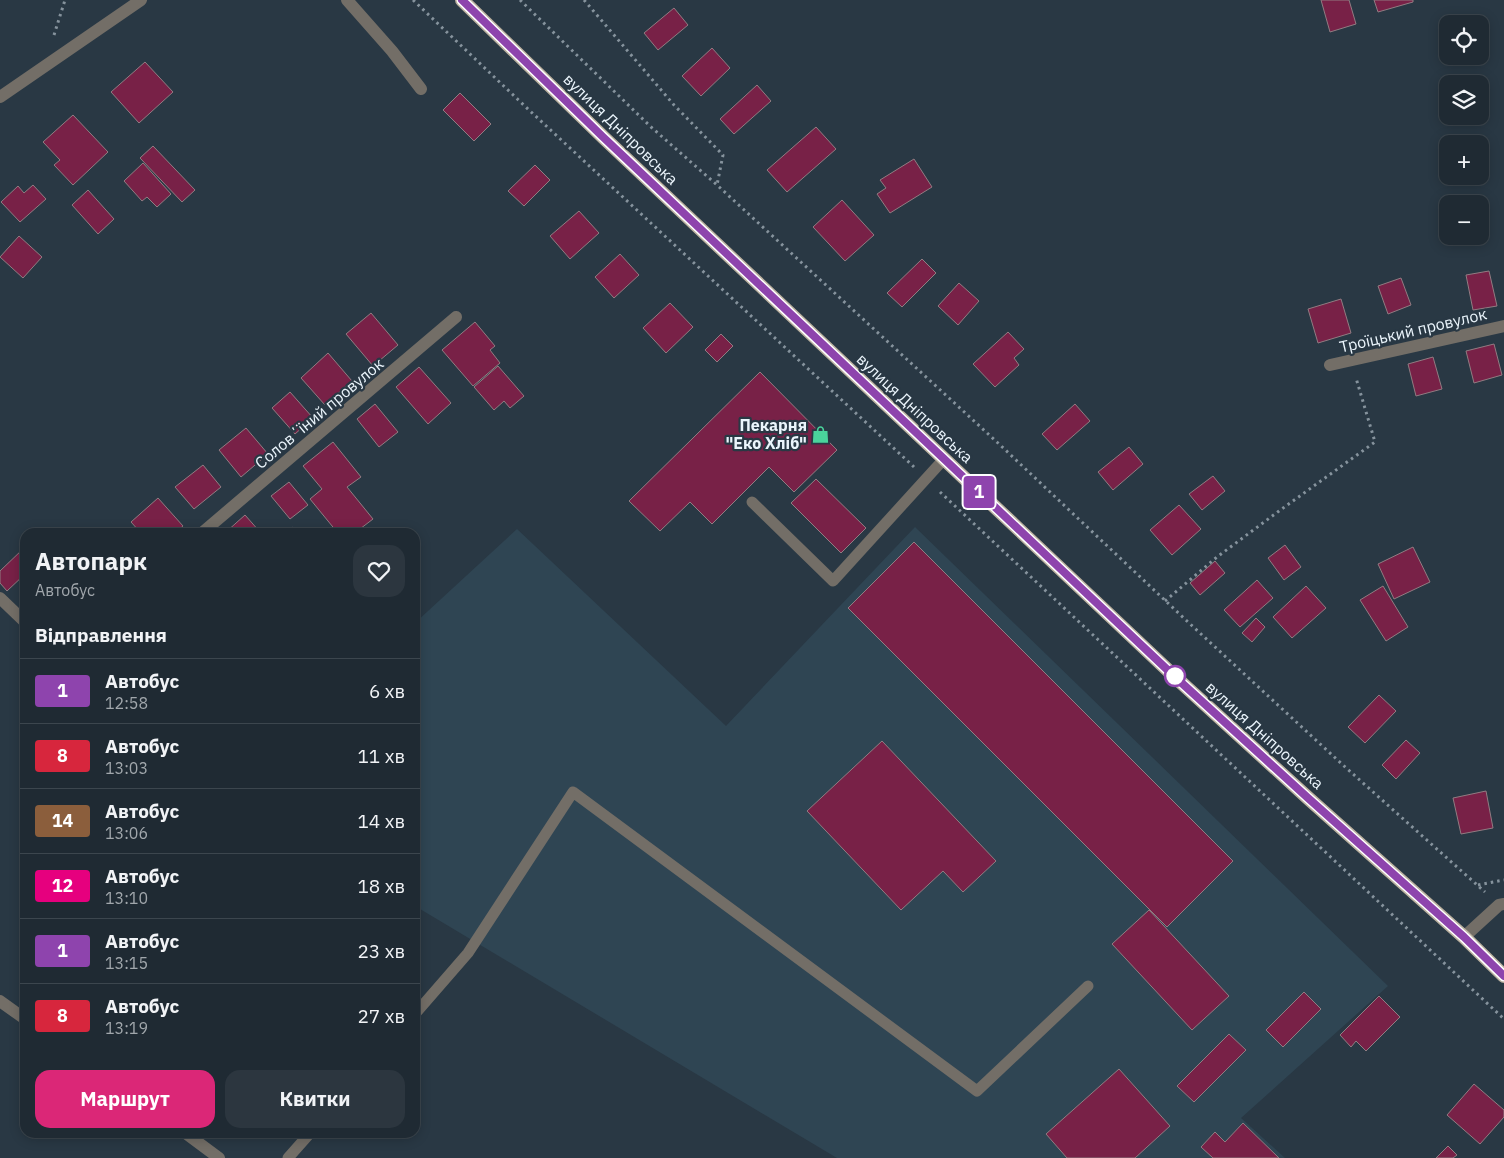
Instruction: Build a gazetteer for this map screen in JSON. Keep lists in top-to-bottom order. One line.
{"streets":{"highway":["вулиця Дніпровська"],"street":["Троїцький провулок","Соловʼїний провулок"]},"places":{"shop":["Пекарня \"Еко Хліб\""]},"lines":["bus line 1"],"page":{"on_map":"1","map_buttons":["+","−"],"heading":[["Автопарк","Автобус"],"Відправлення"],"list":[{"mark":"1","name":"Автобус","note":"12:58","value":"6 хв"},{"mark":"8","name":"Автобус","note":"13:03","value":"11 хв"},{"mark":"14","name":"Автобус","note":"13:06","value":"14 хв"},{"mark":"12","name":"Автобус","note":"13:10","value":"18 хв"},{"mark":"1","name":"Автобус","note":"13:15","value":"23 хв"},{"mark":"8","name":"Автобус","note":"13:19","value":"27 хв"}],"buttons":["Маршрут","Квитки"]}}
